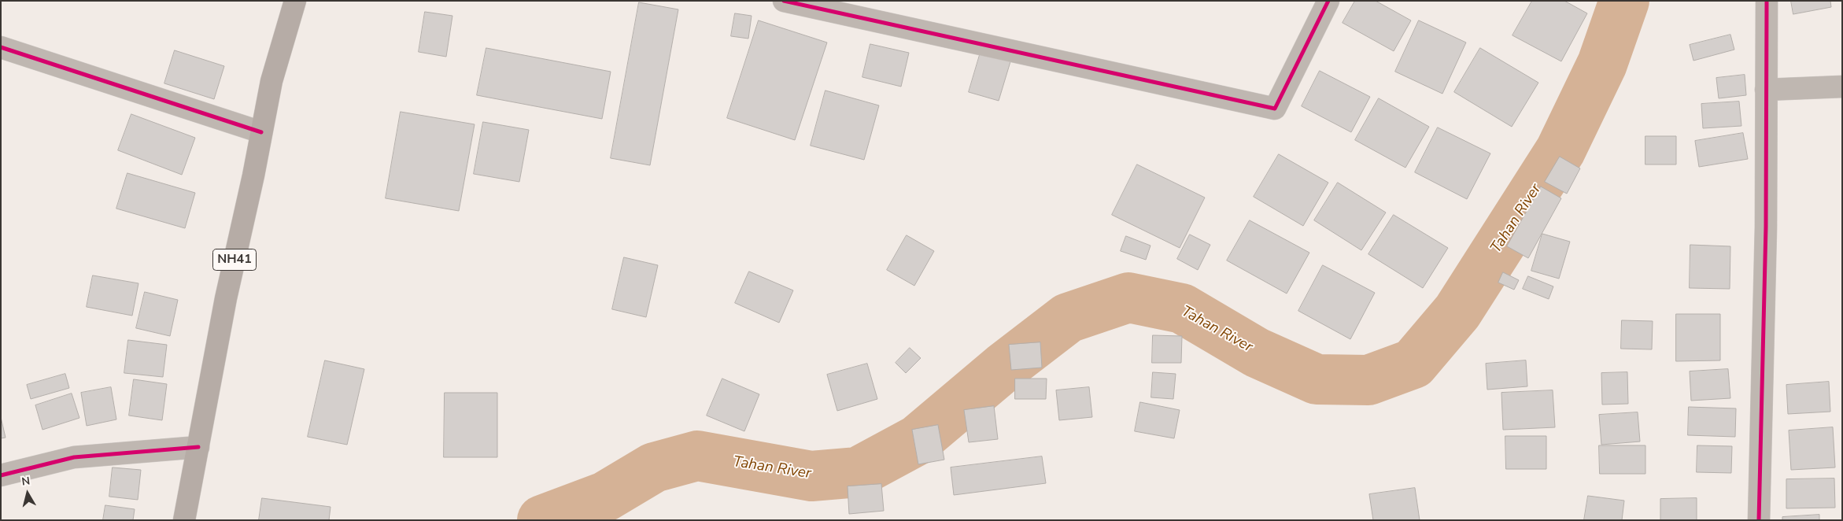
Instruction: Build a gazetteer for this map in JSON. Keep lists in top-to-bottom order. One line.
{"streets":{"highway":["NH41"]},"water":["Tahan River"],"north":"top"}
